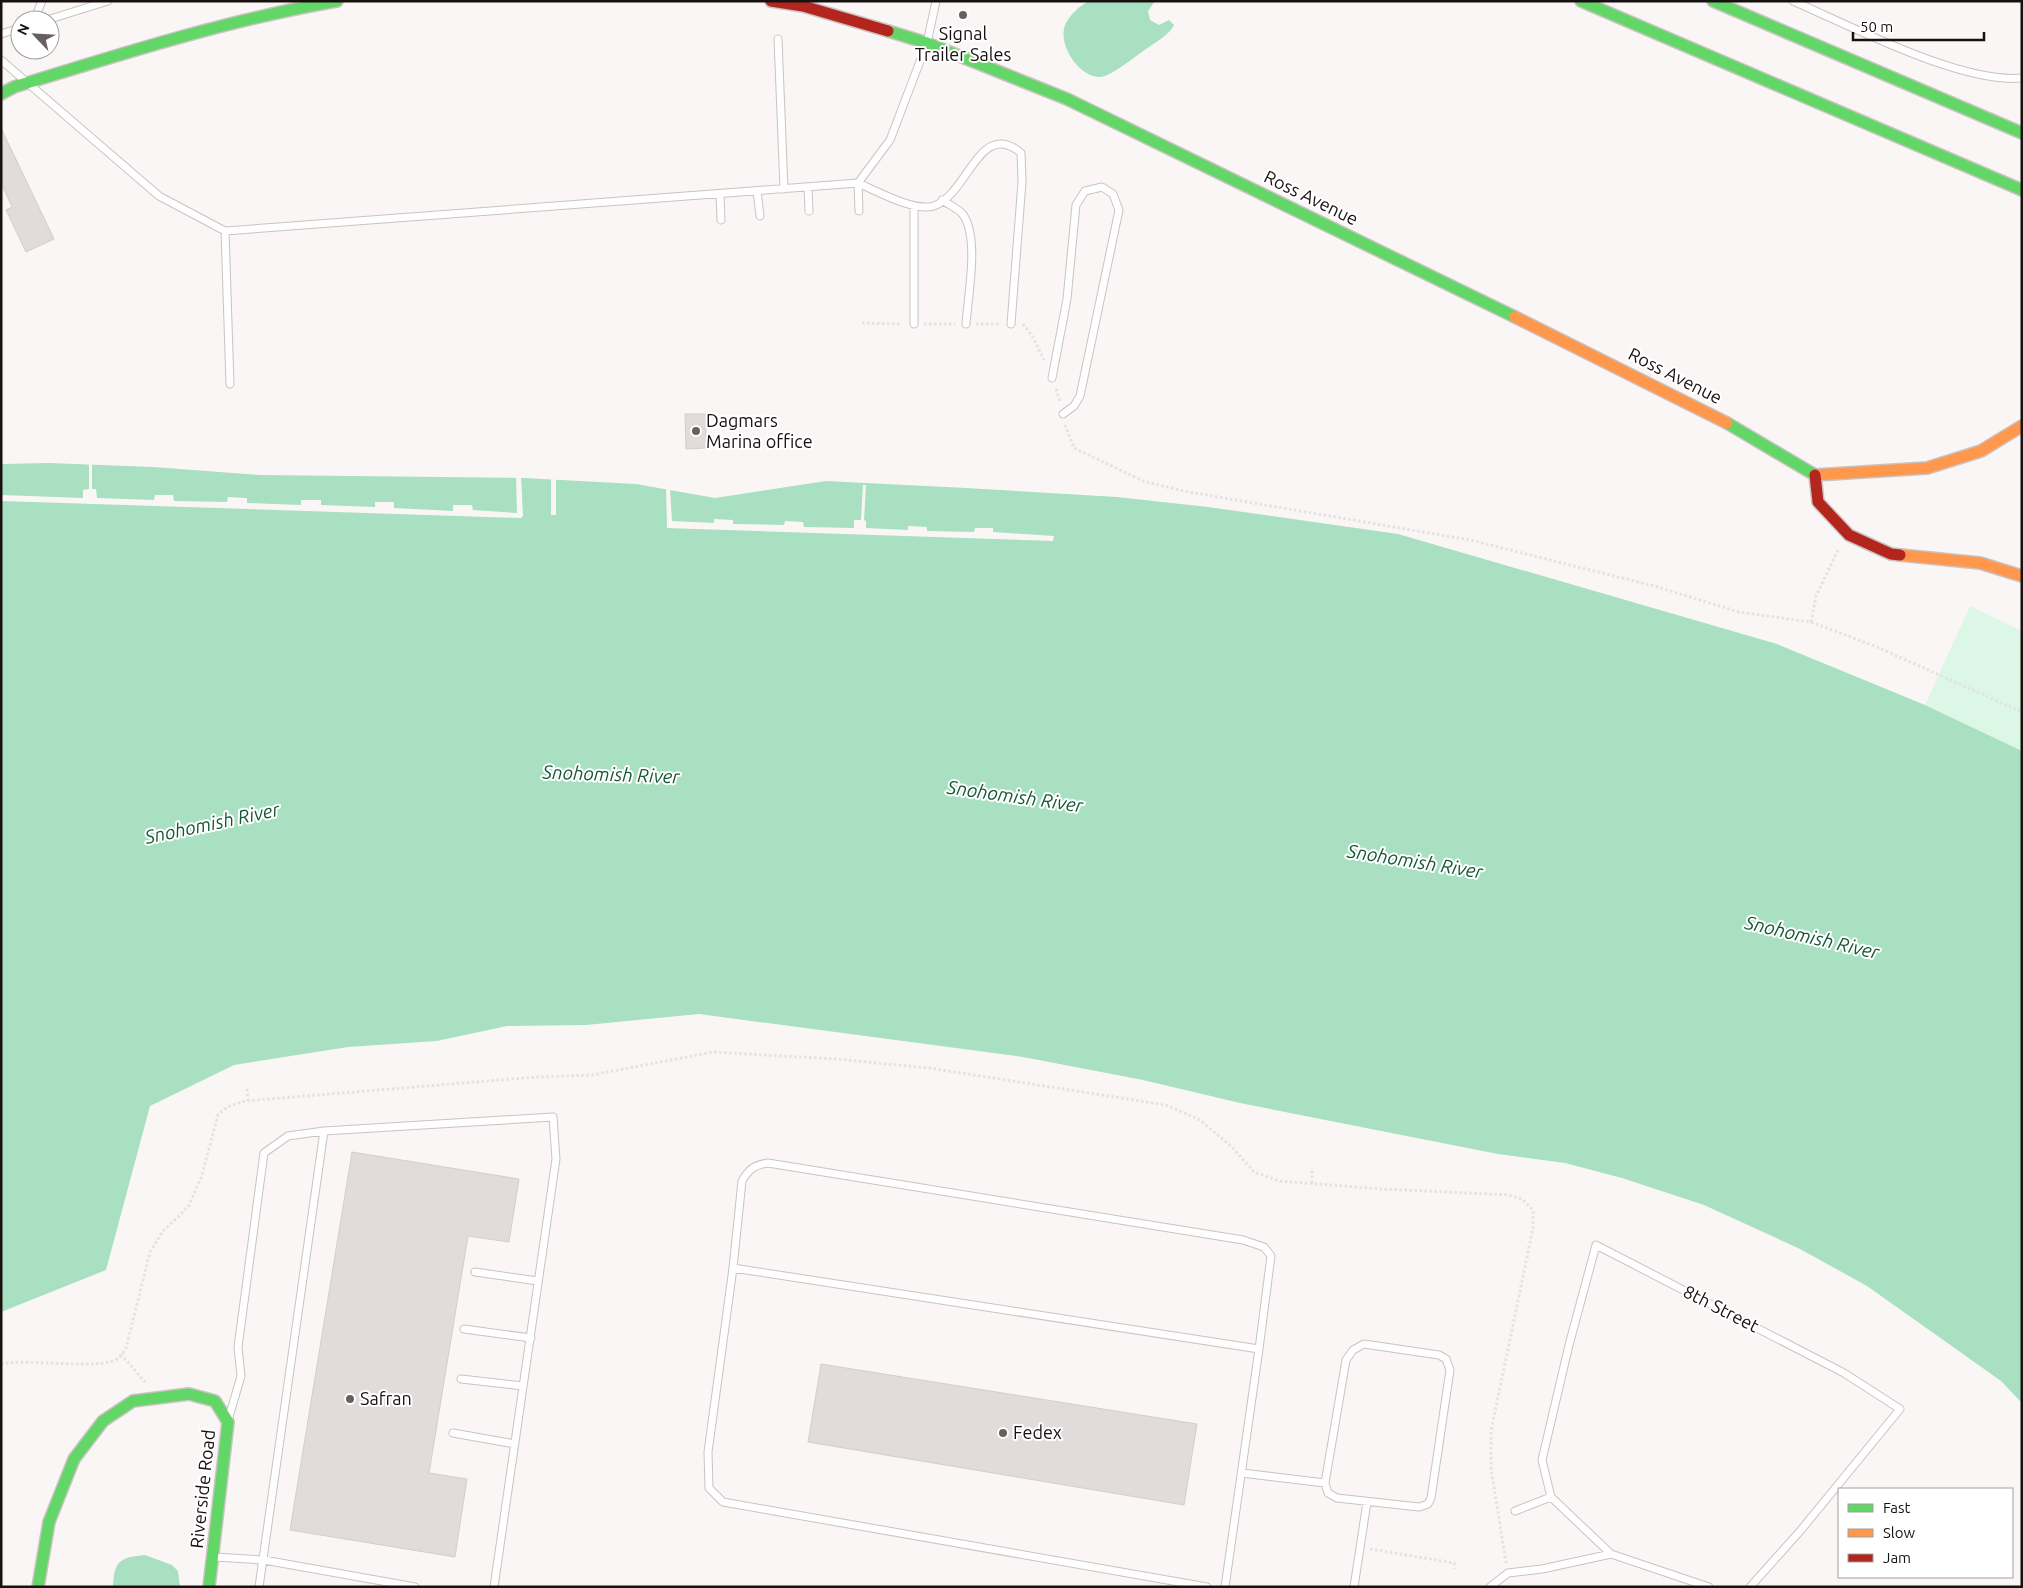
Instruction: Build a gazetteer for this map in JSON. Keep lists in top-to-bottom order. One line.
{"streets":{"main road":["Ross Avenue","Riverside Road"],"lane":["8th Street"]},"water":["Snohomish River"],"places":["Signal Trailer Sales","Dagmars Marina office","Safran","Fedex"],"legend":["Fast","Slow","Jam"],"scale_bar":"50 m","north":"top left"}
